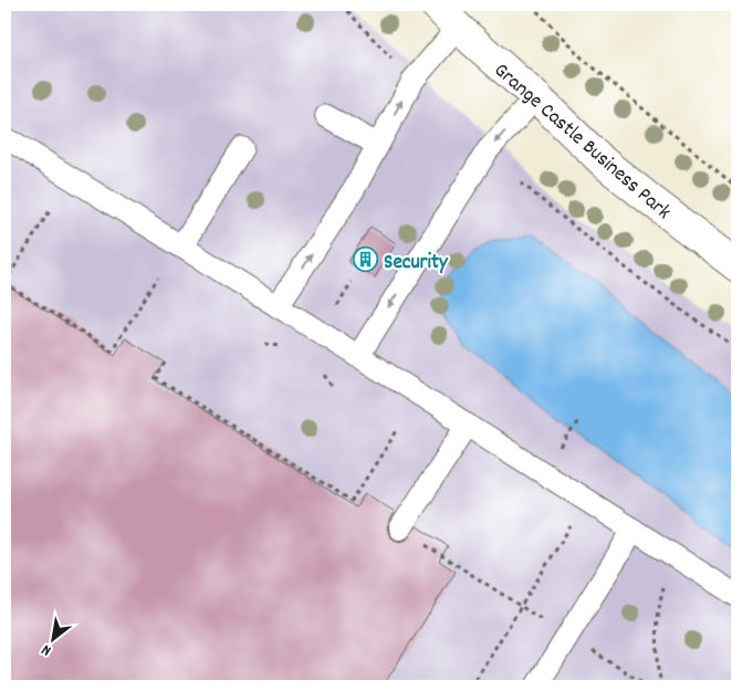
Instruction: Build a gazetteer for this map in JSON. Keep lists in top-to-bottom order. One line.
{"streets":{"street":["Grange Castle Business Park"]},"places":{"building":["Security"]},"north":"bottom left"}
